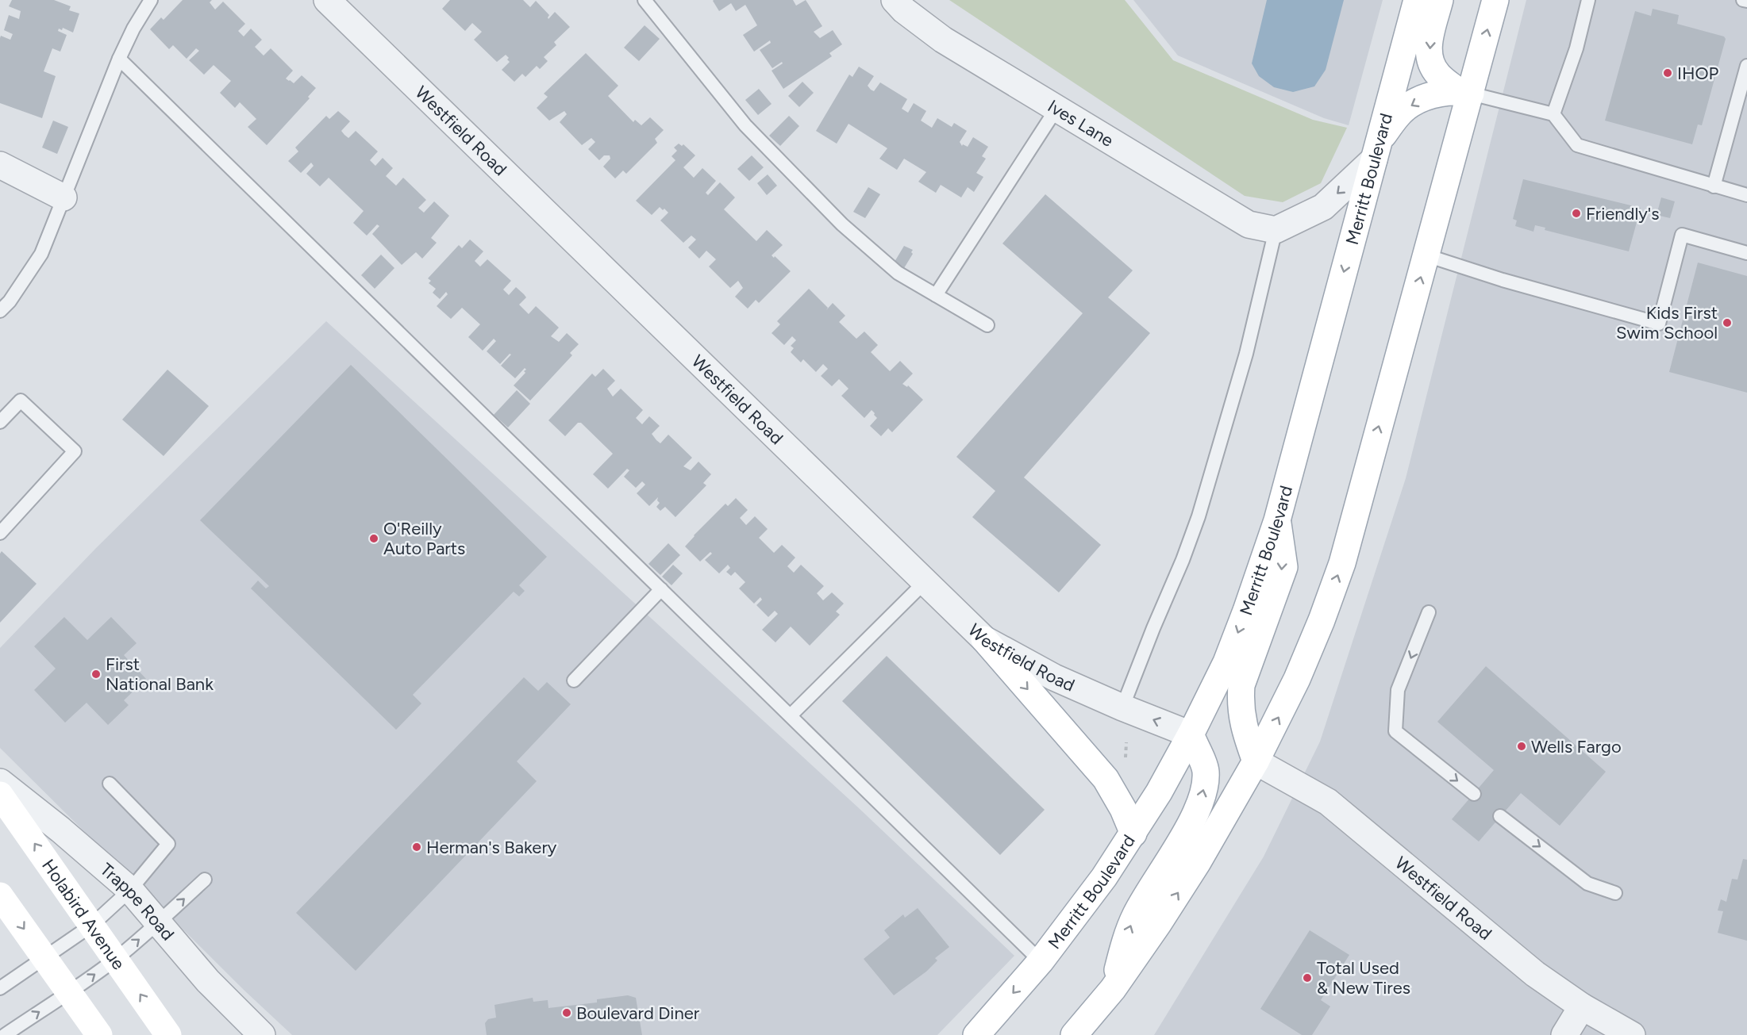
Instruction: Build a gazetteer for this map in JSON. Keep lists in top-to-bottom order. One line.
{"streets":{"main road":["Merritt Boulevard","Holabird Avenue"],"street":["Ives Lane","Westfield Road","Trappe Road"]},"crossings":[["Westfield Road","Merritt Boulevard"]],"places":["IHOP","Friendly's","Kids First Swim School","O'Reilly Auto Parts","First National Bank","Wells Fargo","Herman's Bakery","Total Used & New Tires","Boulevard Diner"]}
